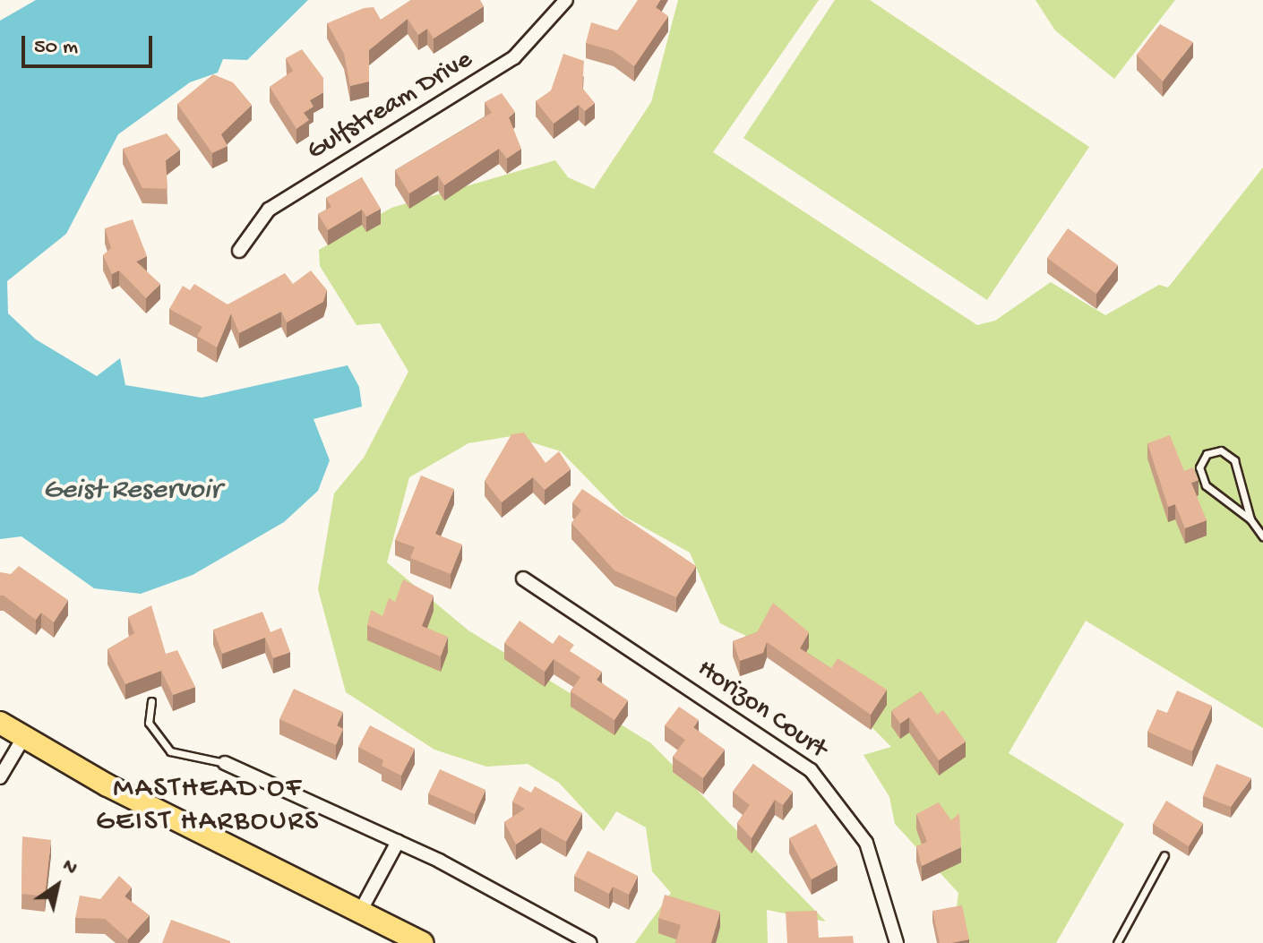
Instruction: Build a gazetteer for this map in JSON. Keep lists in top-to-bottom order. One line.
{"streets":{"street":["Gulfstream Drive","Horizon Court"]},"districts":["MASTHEAD OF GEIST HARBOURS"],"water":["Geist Reservoir"],"scale_bar":"50 m","north":"top right"}
